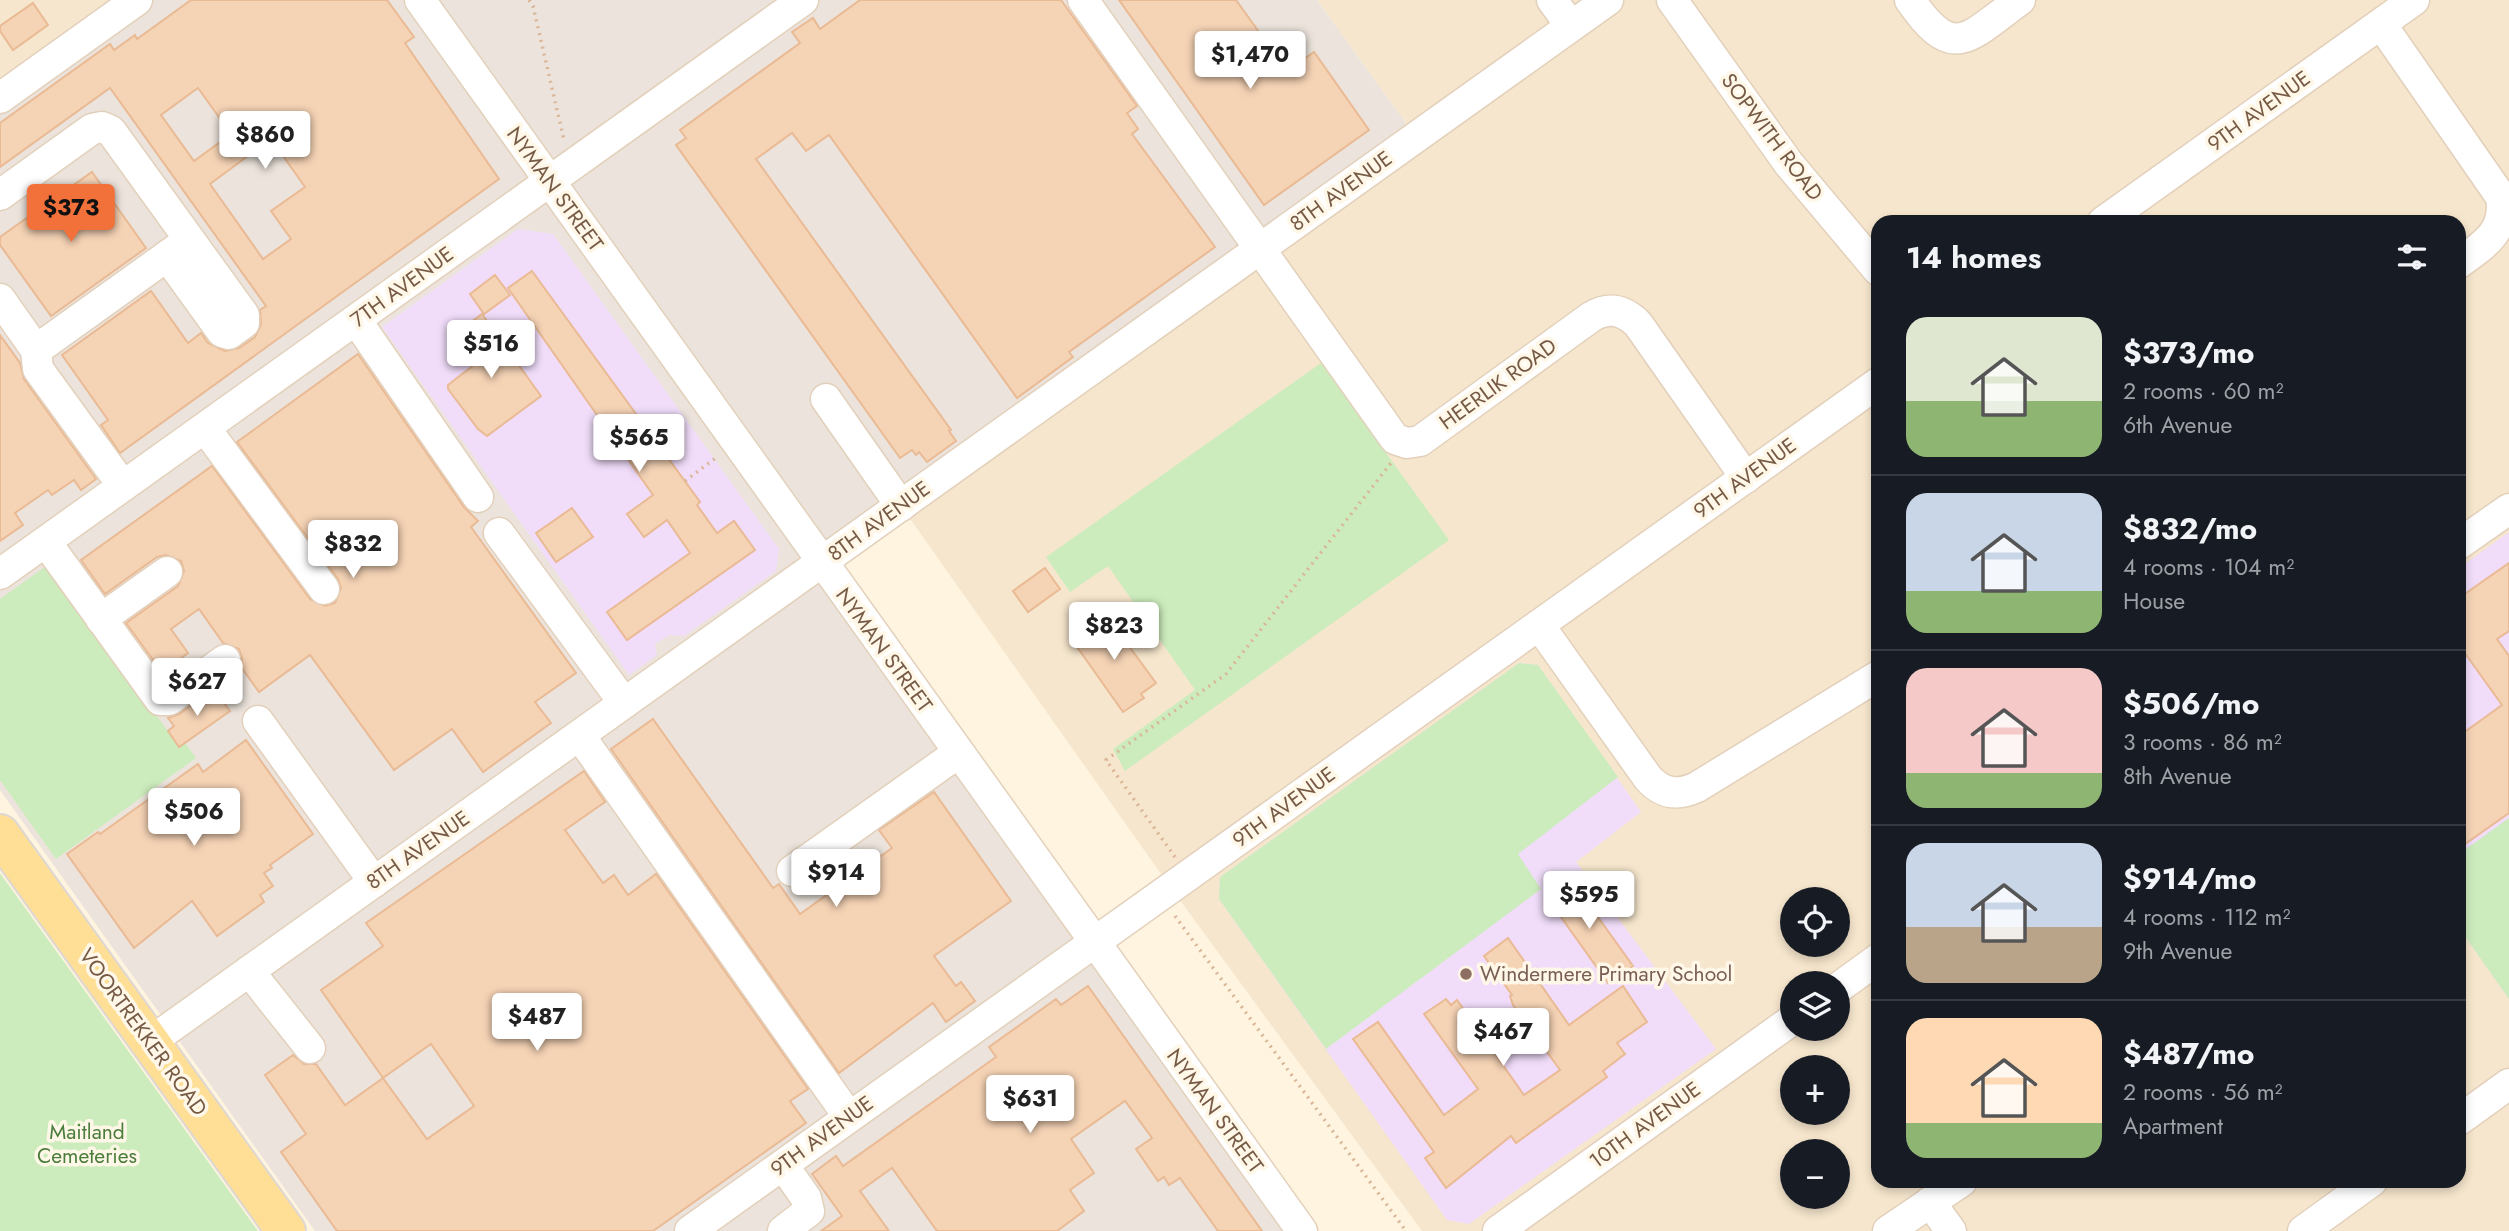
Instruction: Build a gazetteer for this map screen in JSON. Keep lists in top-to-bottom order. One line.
{"streets":{"main road":["VOORTREKKER ROAD"],"street":["9TH AVENUE","SOPWITH ROAD","NYMAN STREET","8TH AVENUE","7TH AVENUE","HEERLIK ROAD","10TH AVENUE"]},"crossings":[["9TH AVENUE","NYMAN STREET"],["9TH AVENUE","HEERLIK ROAD"],["NYMAN STREET","8TH AVENUE"],["NYMAN STREET","7TH AVENUE"],["8TH AVENUE","VOORTREKKER ROAD"]],"parks":["Maitland Cemeteries"],"places":["Windermere Primary School"],"page":{"price":["$1,470","$860","$373","$516","$565","$832","$823","$627","$506","$914","$595","$487","$467","$631"],"heading":"14 homes","list":[{"name":"$373/mo","note":"2 rooms · 60 m² · 6th Avenue"},{"name":"$832/mo","note":"4 rooms · 104 m² · House"},{"name":"$506/mo","note":"3 rooms · 86 m² · 8th Avenue"},{"name":"$914/mo","note":"4 rooms · 112 m² · 9th Avenue"},{"name":"$487/mo","note":"2 rooms · 56 m² · Apartment"}],"map_buttons":["+","−"]}}
